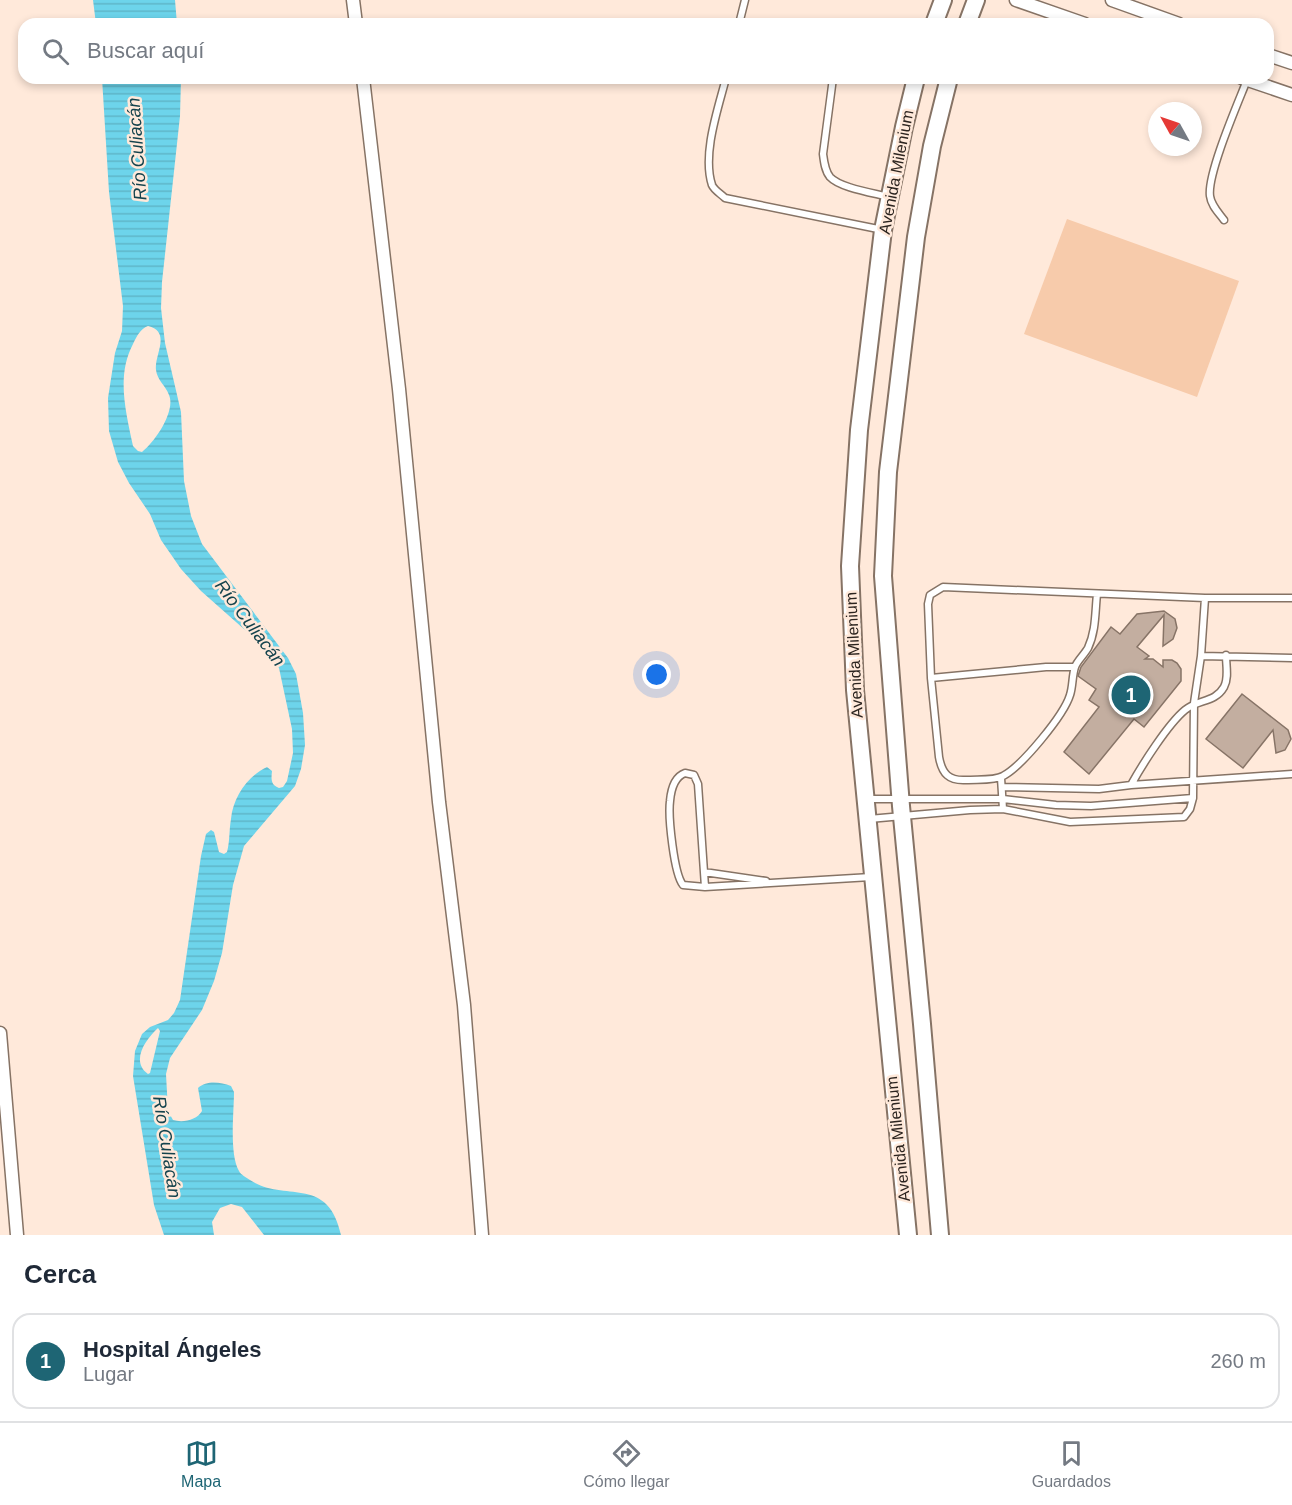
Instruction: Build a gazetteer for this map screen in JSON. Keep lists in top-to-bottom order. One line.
{"streets":{"street":["Avenida Milenium"]},"water":["Río Culiacán"],"north":"top left","page":{"search":"Buscar aquí","pins":"1","heading":"Cerca","list":[{"mark":"1","name":"Hospital Ángeles","note":"Lugar","value":"260 m"}],"nav":["Mapa","Cómo llegar","Guardados"]}}
